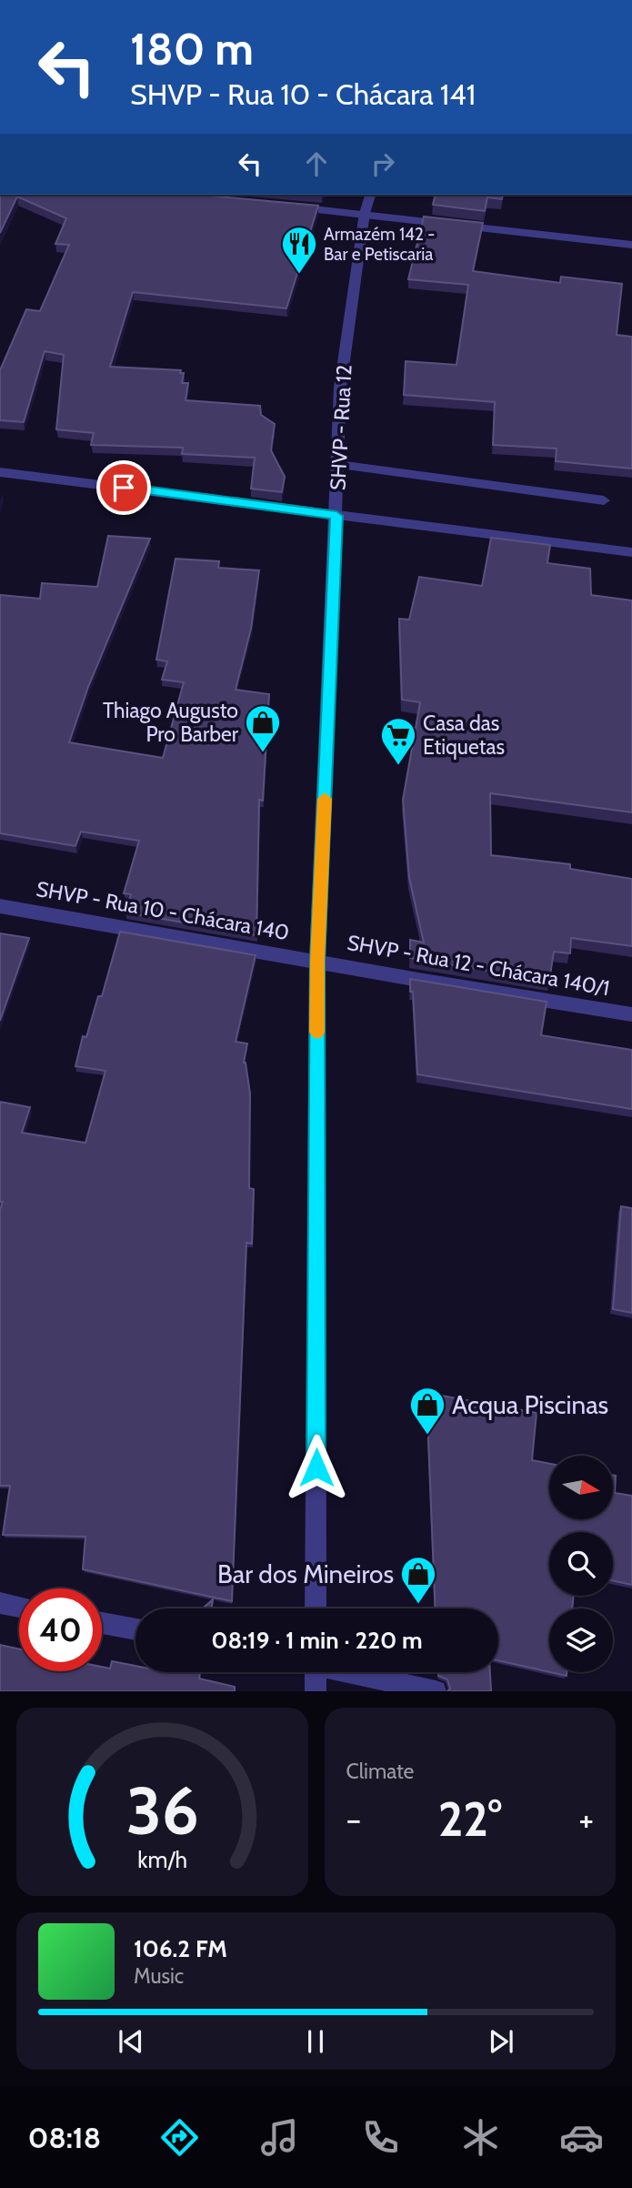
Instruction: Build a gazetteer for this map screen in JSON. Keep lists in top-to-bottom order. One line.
{"streets":{"street":["SHVP - Rua 12","SHVP - Rua 10 - Chácara 140","SHVP - Rua 12 - Chácara 140/1"]},"crossings":[["SHVP - Rua 12","SHVP - Rua 10 - Chácara 140"],["SHVP - Rua 12","SHVP - Rua 12 - Chácara 140/1"],["SHVP - Rua 10 - Chácara 140","SHVP - Rua 12 - Chácara 140/1"]],"places":{"restaurant":["Armazém 142 - Bar e Petiscaria"],"shop":["Thiago Augusto Pro Barber","Acqua Piscinas","Bar dos Mineiros"],"supermarket":["Casa das Etiquetas"]},"north":"right","page":{"turn":["180 m","SHVP - Rua 10 - Chácara 141"],"limit":"40","trip":"08:19 · 1 min · 220 m","tile":"Climate","heat":["−","22°","+"],"song":["106.2 FM","Music"],"tabs":"08:18","gauge":["36","km/h"]}}
